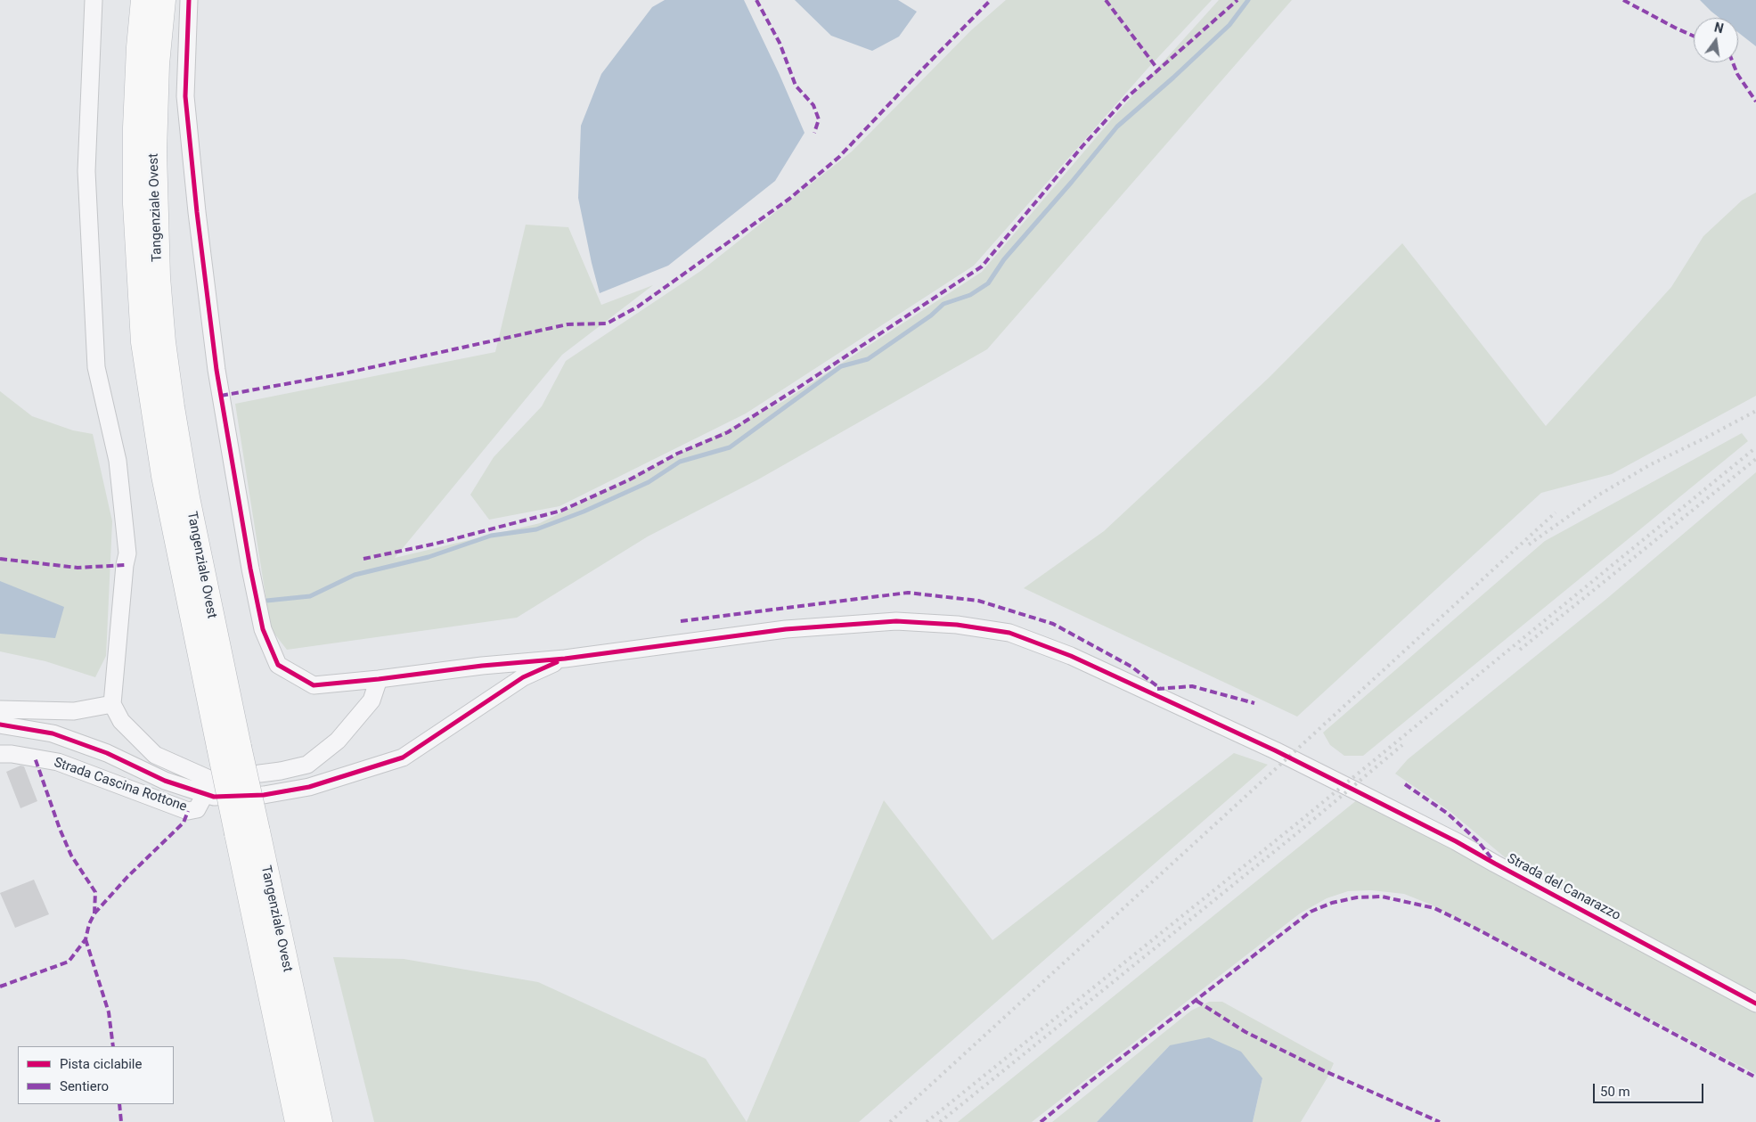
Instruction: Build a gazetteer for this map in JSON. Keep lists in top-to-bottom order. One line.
{"streets":{"highway":["Tangenziale Ovest"],"street":["Strada Cascina Rottone","Strada del Canarazzo"]},"legend":["Pista ciclabile","Sentiero"],"scale_bar":"50 m","north":"top"}
